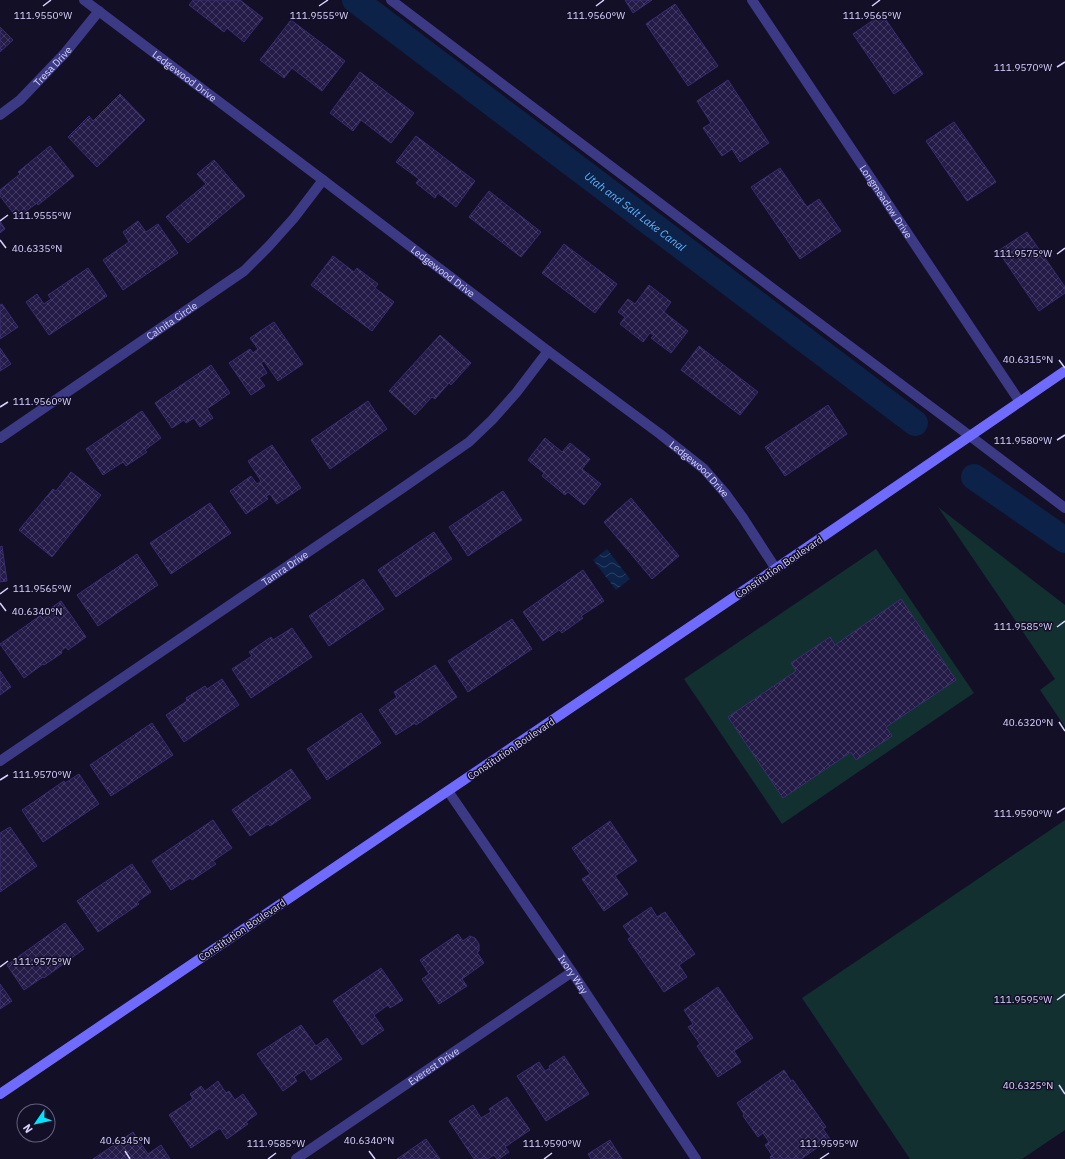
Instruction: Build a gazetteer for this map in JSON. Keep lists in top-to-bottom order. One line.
{"streets":{"main road":["Constitution Boulevard"],"street":["Tresa Drive","Ledgewood Drive","Longmeadow Drive","Calnita Circle","Tamra Drive","Ivory Way","Everest Drive"]},"crossings":[["Tresa Drive","Ledgewood Drive"],["Ledgewood Drive","Calnita Circle"],["Ledgewood Drive","Constitution Boulevard"],["Ledgewood Drive","Tamra Drive"],["Longmeadow Drive","Constitution Boulevard"],["Constitution Boulevard","Ivory Way"],["Ivory Way","Everest Drive"]],"water":["Utah and Salt Lake Canal"],"north":"bottom left","coordinates":["111.9550°W","111.9555°W","111.9560°W","111.9565°W","111.9570°W","40.6335°N","111.9575°W","40.6315°N","111.9580°W","40.6340°N","111.9585°W","40.6320°N","111.9590°W","111.9595°W","40.6325°N","40.6345°N"]}
